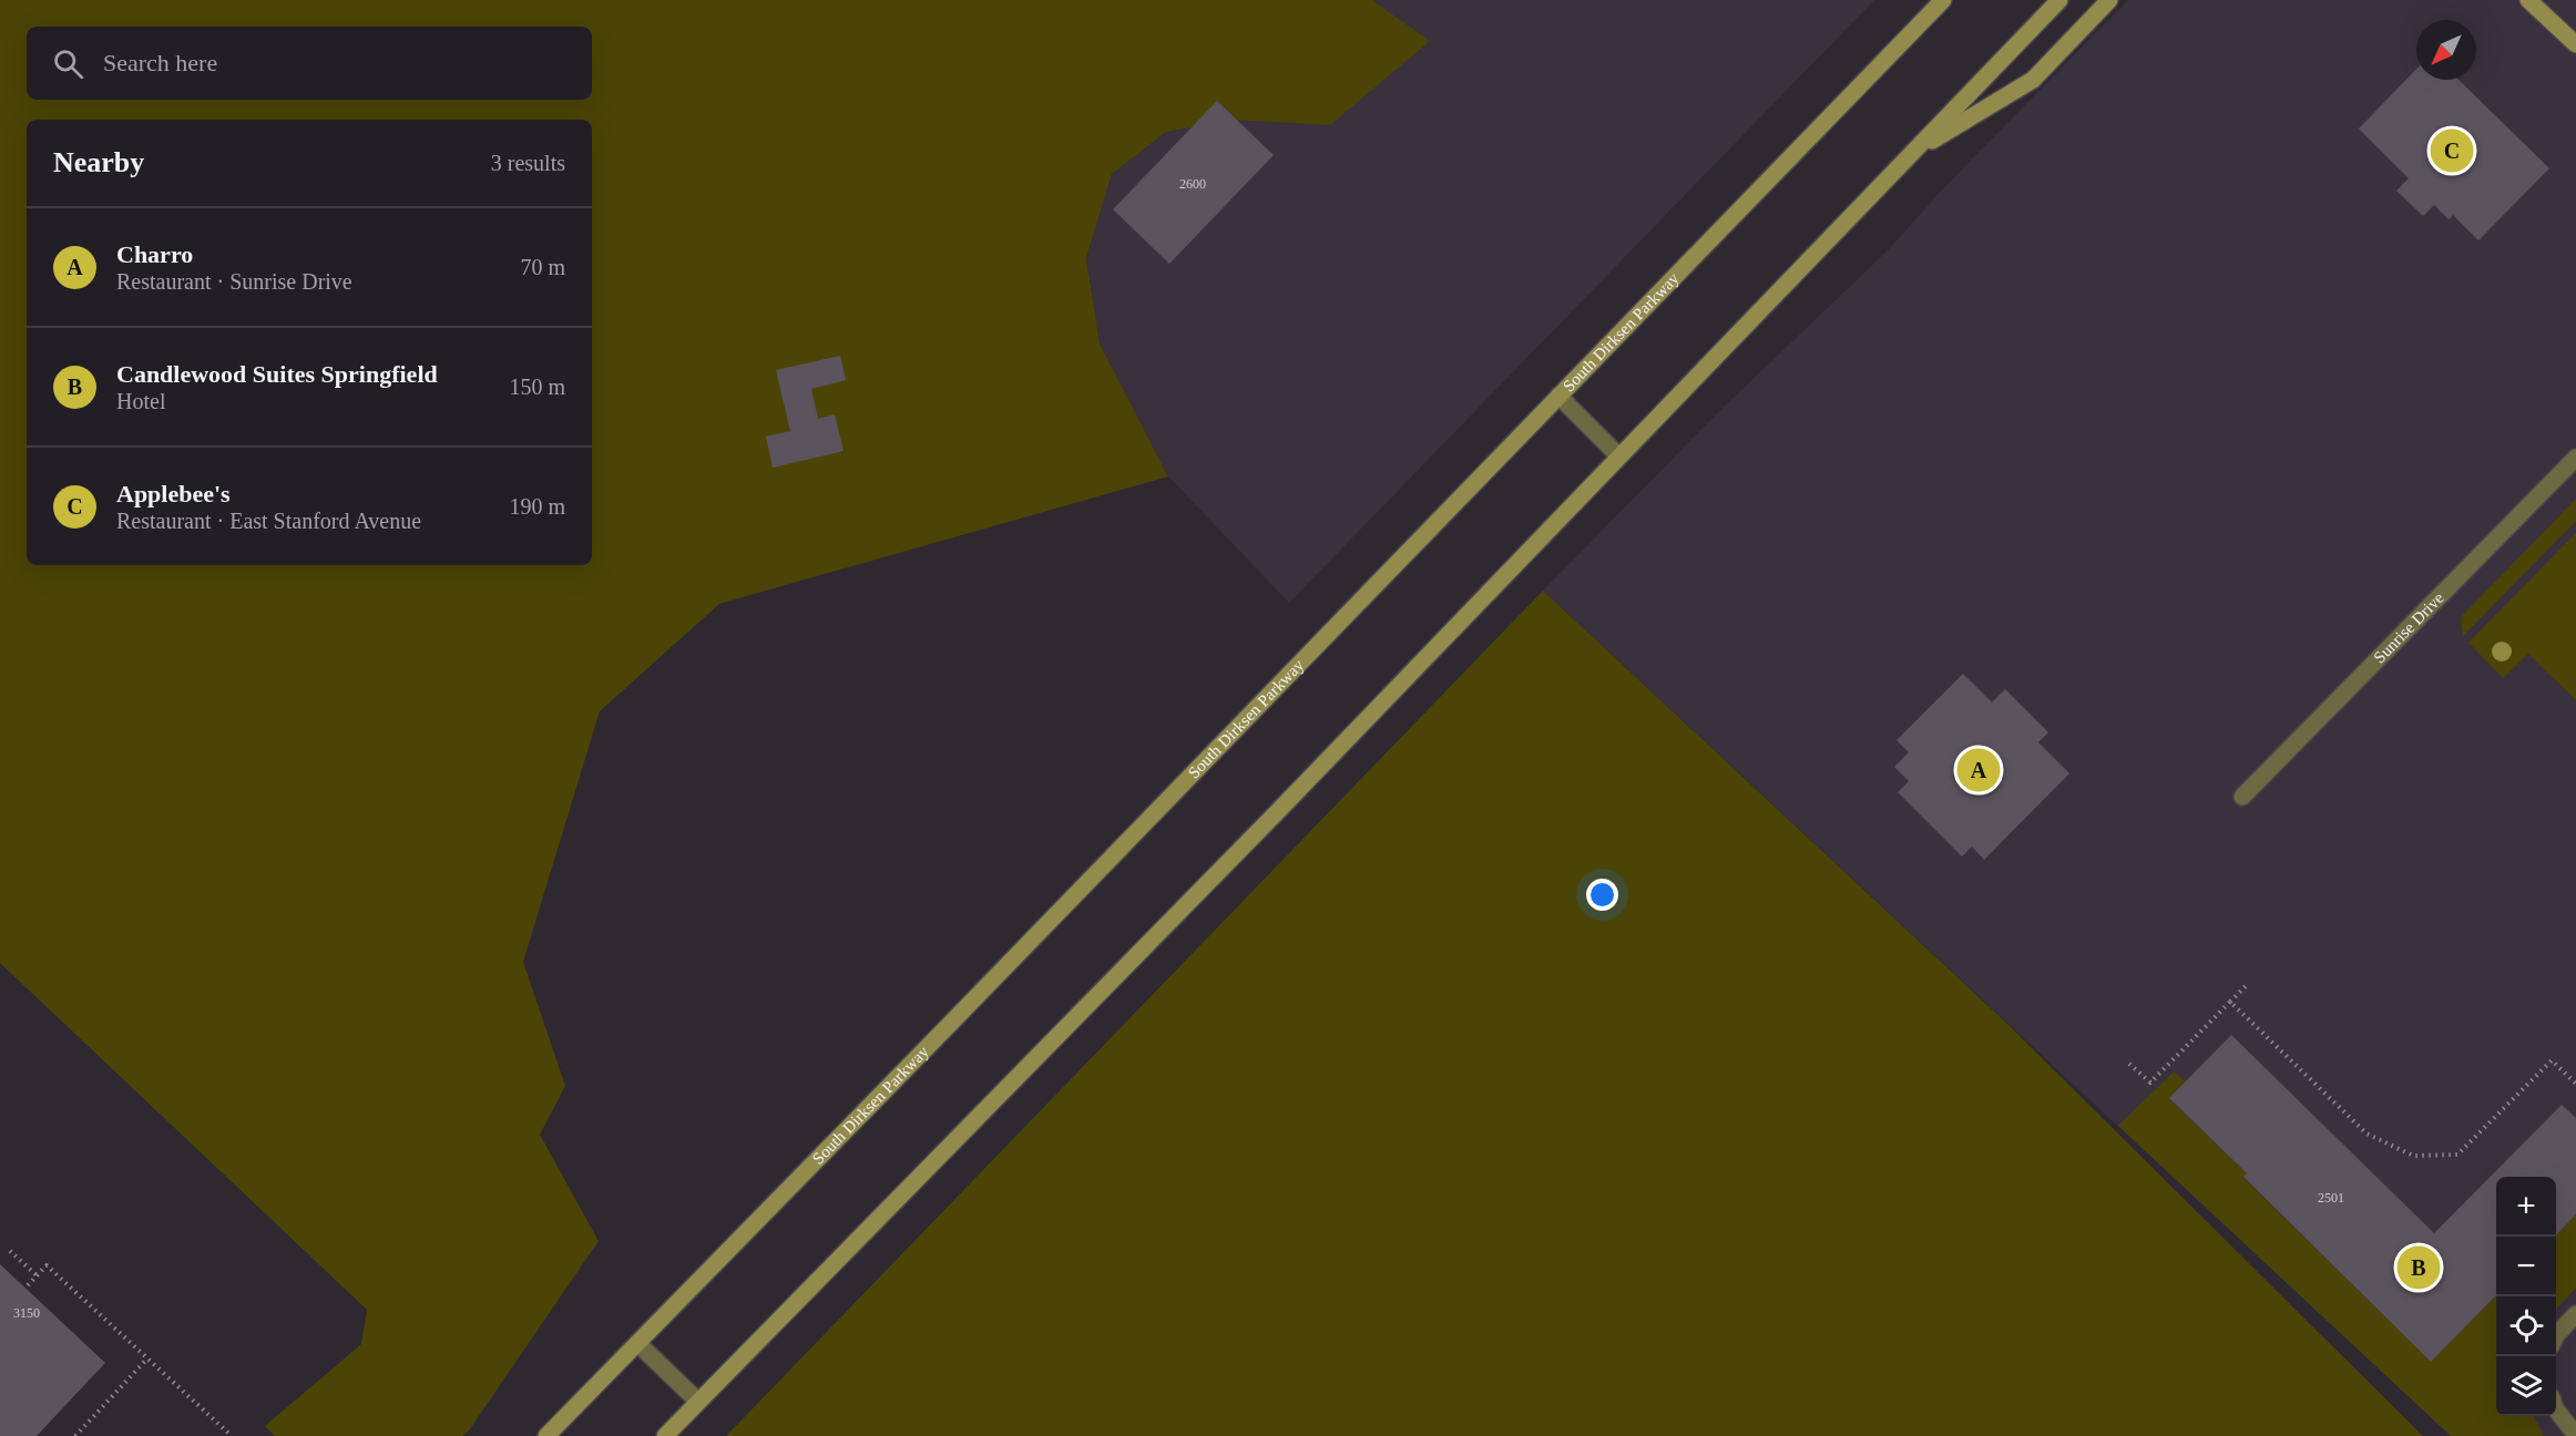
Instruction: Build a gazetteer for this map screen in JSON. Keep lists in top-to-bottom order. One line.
{"streets":{"main road":["South Dirksen Parkway"],"street":["Sunrise Drive"]},"house_numbers":["2600","2501","3150"],"north":"bottom left","page":{"search":"Search here","heading":["Nearby","3 results"],"pins":["C","A","B"],"list":[{"mark":"A","name":"Charro","note":"Restaurant · Sunrise Drive","value":"70 m"},{"mark":"B","name":"Candlewood Suites Springfield","note":"Hotel","value":"150 m"},{"mark":"C","name":"Applebee's","note":"Restaurant · East Stanford Avenue","value":"190 m"}],"map_buttons":["+","−"]}}
